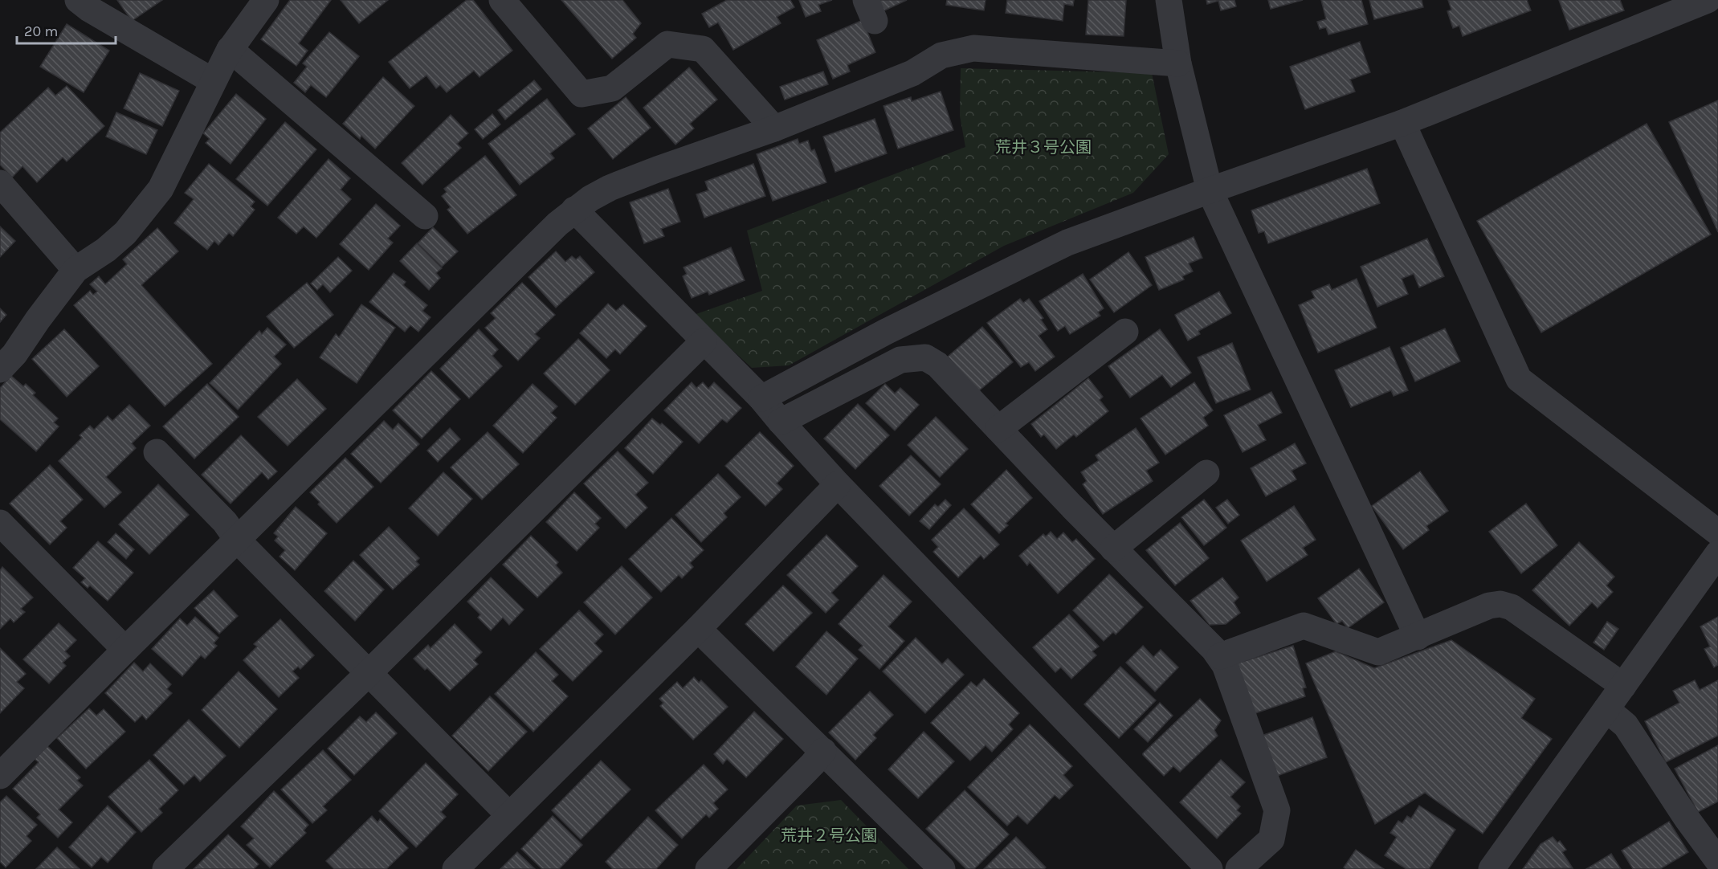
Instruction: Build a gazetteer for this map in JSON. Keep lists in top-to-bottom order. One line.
{"parks":["荒井３号公園","荒井２号公園"],"scale_bar":"20 m"}
